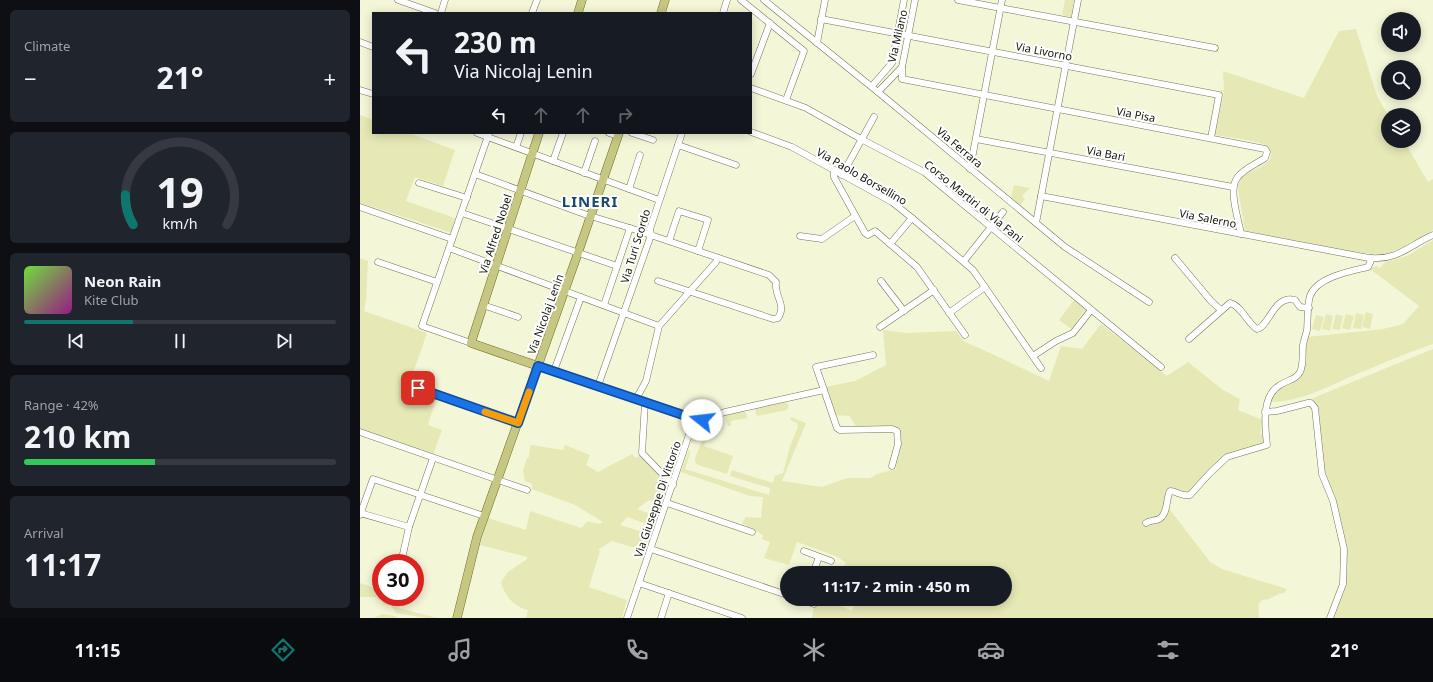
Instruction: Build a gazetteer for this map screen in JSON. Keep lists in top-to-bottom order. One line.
{"streets":{"main road":["Via Alfred Nobel","Via Nicolaj Lenin"],"street":["Via Milano","Via Livorno","Via Pisa","Via Ferrara","Via Bari","Via Paolo Borsellino","Corso Martiri di Via Fani","Via Salerno","Via Turi Scordo","Via Giuseppe Di Vittorio"]},"crossings":[["Via Milano","Via Livorno"],["Via Milano","Via Pisa"],["Via Milano","Via Ferrara"],["Via Livorno","Via Pisa"],["Via Pisa","Via Bari"]],"districts":["LINERI"],"page":{"tile":["Climate",["Range · 42%","210 km"],["Arrival","11:17"]],"turn":["230 m","Via Nicolaj Lenin"],"heat":["−","21°","+"],"song":["Neon Rain","Kite Club"],"limit":"30","trip":"11:17 · 2 min · 450 m","tabs":["11:15","21°"],"gauge":["19","km/h"]}}
